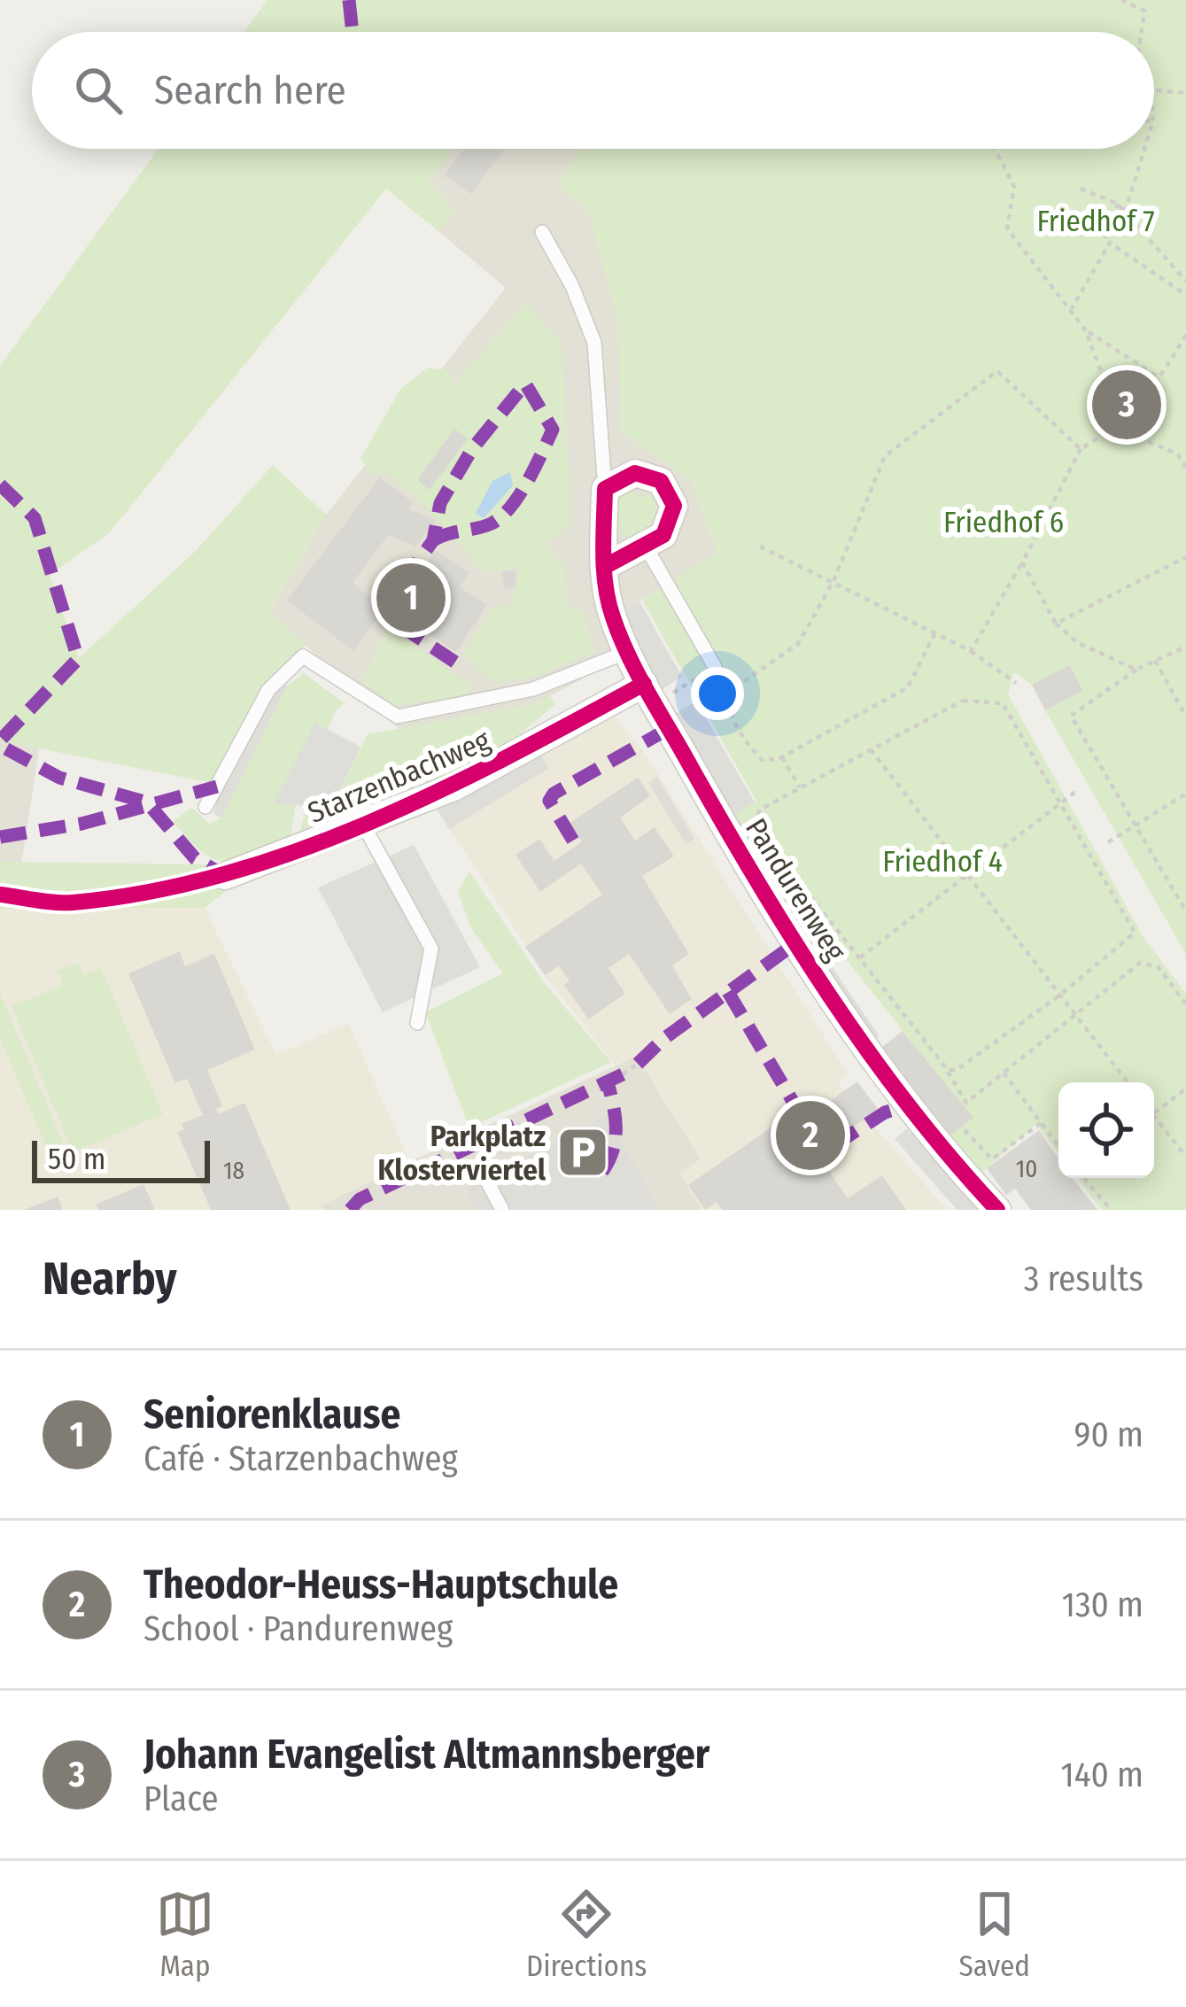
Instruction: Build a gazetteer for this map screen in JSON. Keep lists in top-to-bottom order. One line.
{"streets":{"street":["Starzenbachweg","Pandurenweg"]},"crossings":[["Starzenbachweg","Pandurenweg"]],"parks":["Friedhof 7","Friedhof 6","Friedhof 4"],"places":{"parking":["Parkplatz Klosterviertel"]},"house_numbers":["10","18"],"scale_bar":"50 m","page":{"search":"Search here","pins":["3","1","2"],"scale":"50 m","heading":["Nearby","3 results"],"list":[{"mark":"1","name":"Seniorenklause","note":"Café · Starzenbachweg","value":"90 m"},{"mark":"2","name":"Theodor-Heuss-Hauptschule","note":"School · Pandurenweg","value":"130 m"},{"mark":"3","name":"Johann Evangelist Altmannsberger","note":"Place","value":"140 m"}],"nav":["Map","Directions","Saved"]}}
